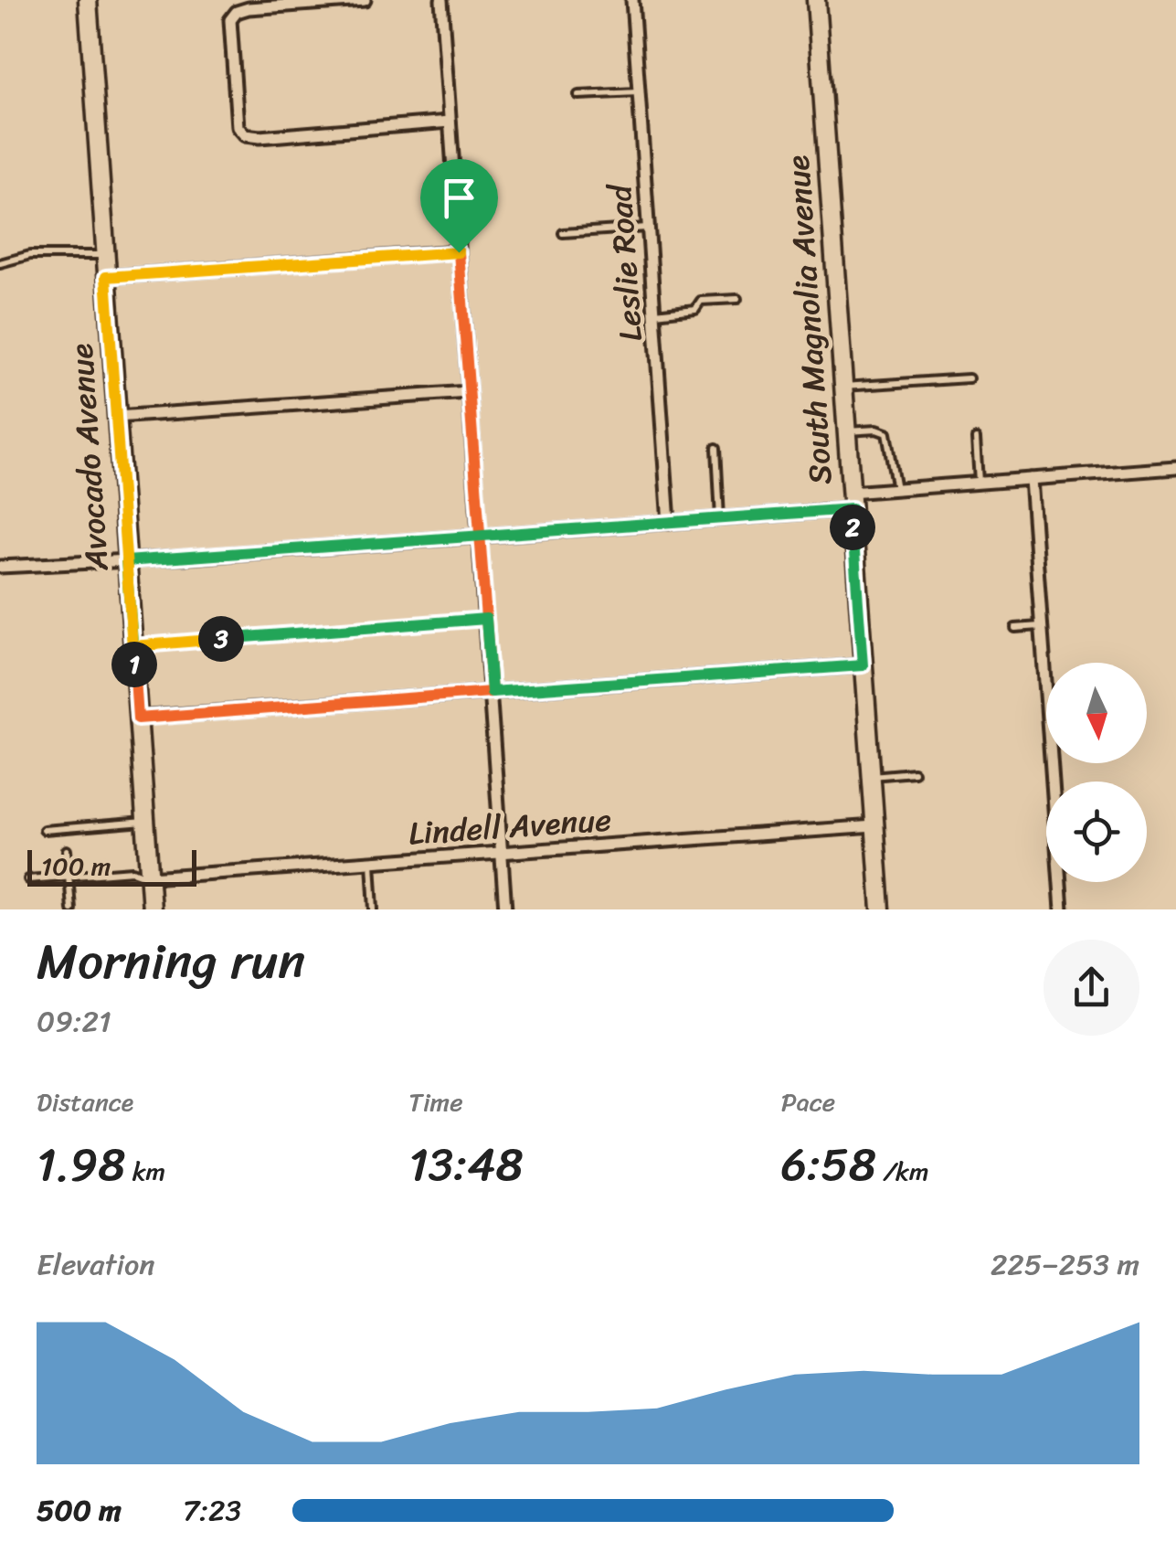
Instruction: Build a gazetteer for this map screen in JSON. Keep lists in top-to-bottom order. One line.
{"streets":{"main road":["South Magnolia Avenue","Avocado Avenue"],"street":["Leslie Road","Lindell Avenue"]},"crossings":[["South Magnolia Avenue","Lindell Avenue"],["Avocado Avenue","Lindell Avenue"]],"scale_bar":"100 m","north":"bottom","page":{"pins":["2","3","1"],"scale":"100 m","heading":["Morning run","09:21"],"stats":[["Distance","1.98 km"],["Time","13:48"],["Pace","6:58 /km"]],"chart":["Elevation","225–253 m"],"list":[{"name":"500 m","note":"7:23"}]}}
